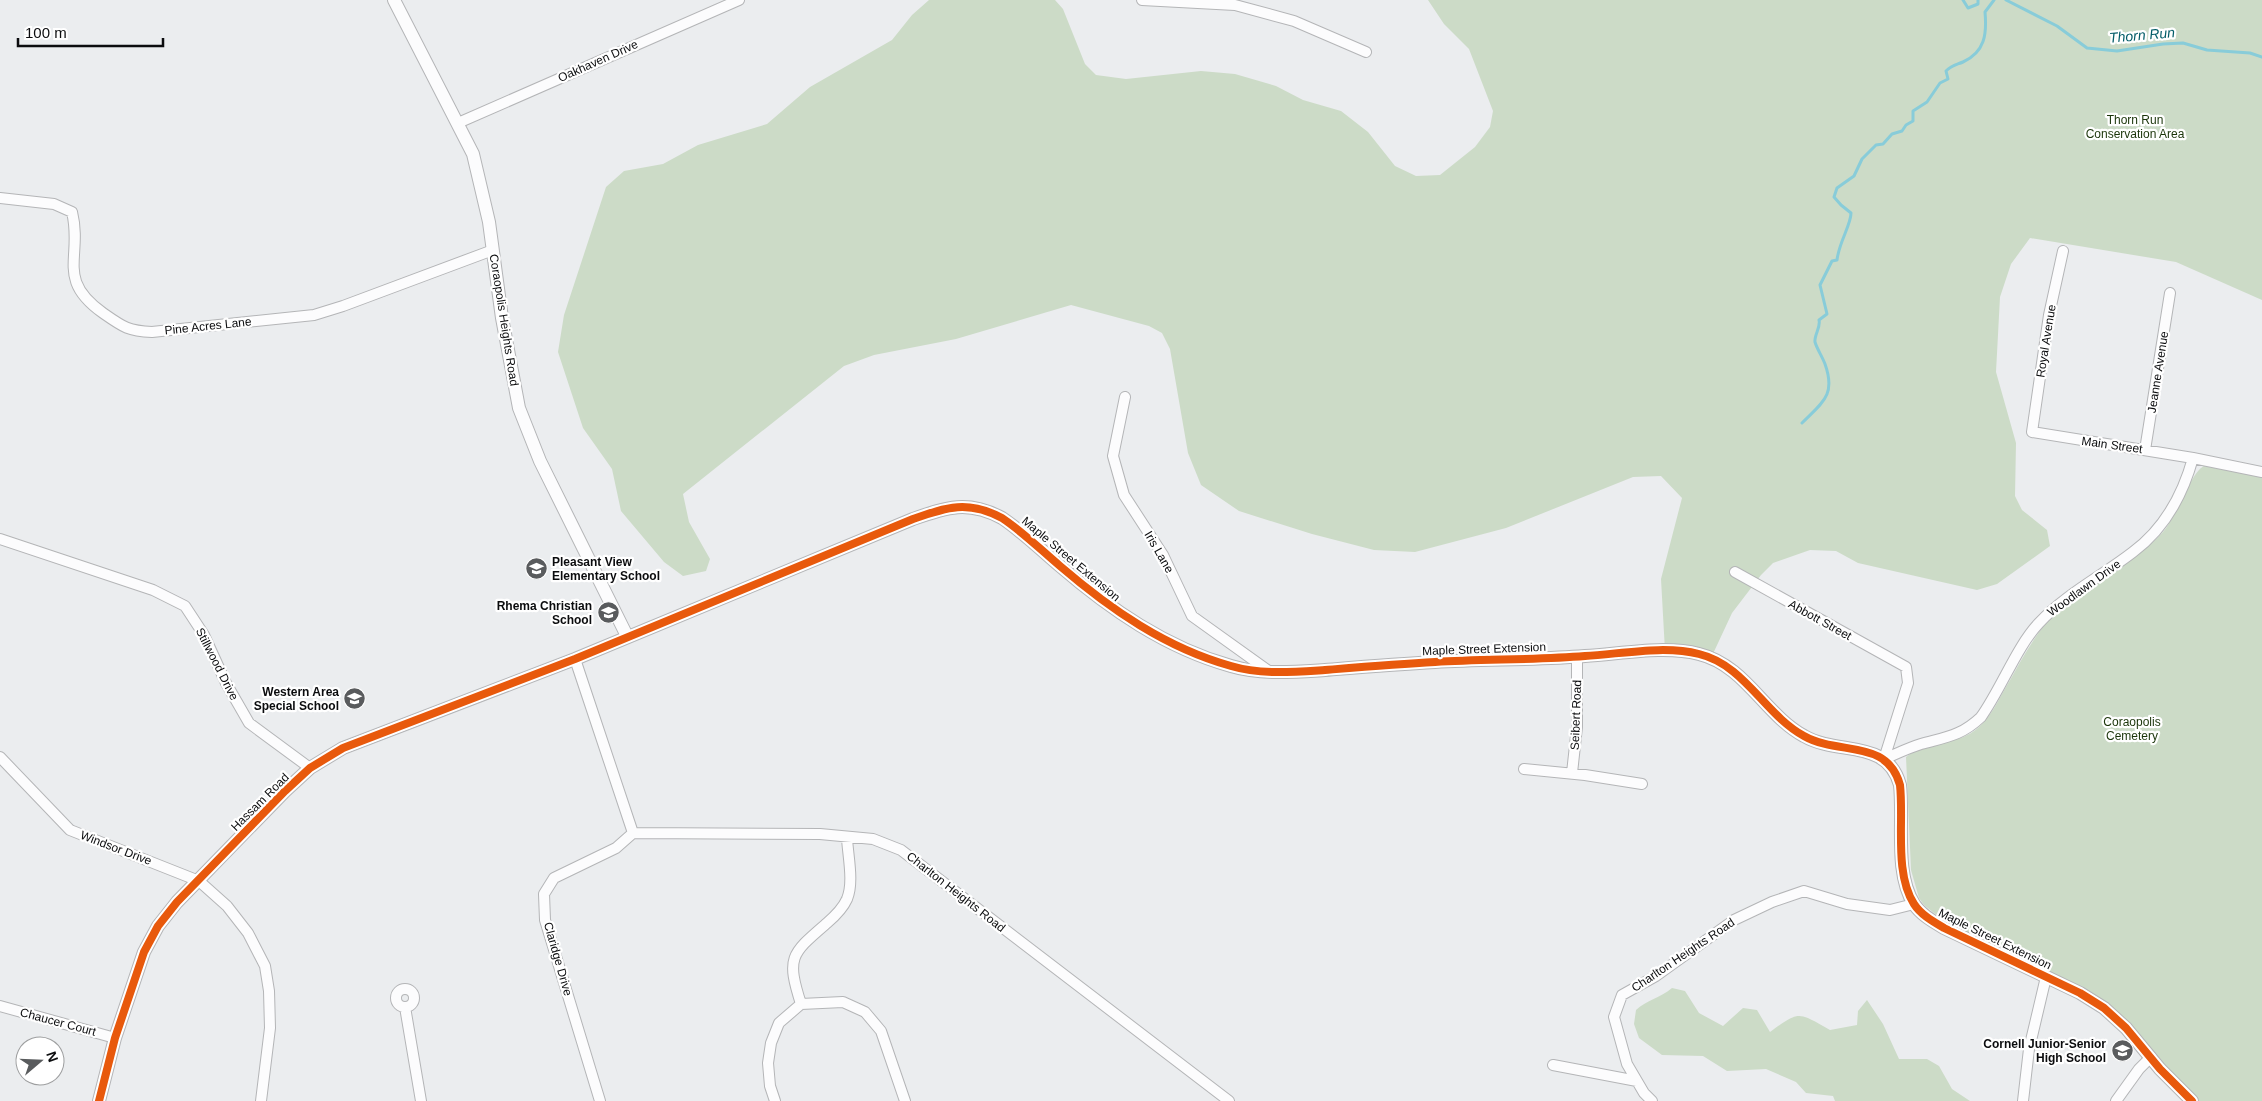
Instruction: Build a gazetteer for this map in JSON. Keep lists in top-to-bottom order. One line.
{"streets":{"street":["Oakhaven Drive","Coraopolis Heights Road","Pine Acres Lane","Royal Avenue","Jeanne Avenue","Main Street","Iris Lane","Maple Street Extension","Woodlawn Drive","Abbott Street","Stillwood Drive","Seibert Road","Hassam Road","Windsor Drive","Charlton Heights Road","Claridge Drive","Chaucer Court"]},"crossings":[["Oakhaven Drive","Coraopolis Heights Road"],["Coraopolis Heights Road","Pine Acres Lane"],["Coraopolis Heights Road","Maple Street Extension"],["Royal Avenue","Main Street"],["Jeanne Avenue","Main Street"],["Main Street","Woodlawn Drive"],["Iris Lane","Maple Street Extension"],["Maple Street Extension","Woodlawn Drive"],["Maple Street Extension","Abbott Street"],["Maple Street Extension","Seibert Road"],["Maple Street Extension","Hassam Road"],["Maple Street Extension","Charlton Heights Road"],["Woodlawn Drive","Abbott Street"],["Stillwood Drive","Hassam Road"],["Hassam Road","Windsor Drive"],["Hassam Road","Chaucer Court"],["Charlton Heights Road","Claridge Drive"]],"water":["Thorn Run"],"parks":["Thorn Run Conservation Area","Coraopolis Cemetery"],"places":{"school or university":["Pleasant View Elementary School","Rhema Christian School","Western Area Special School","Cornell Junior-Senior High School"]},"scale_bar":"100 m","north":"right"}
